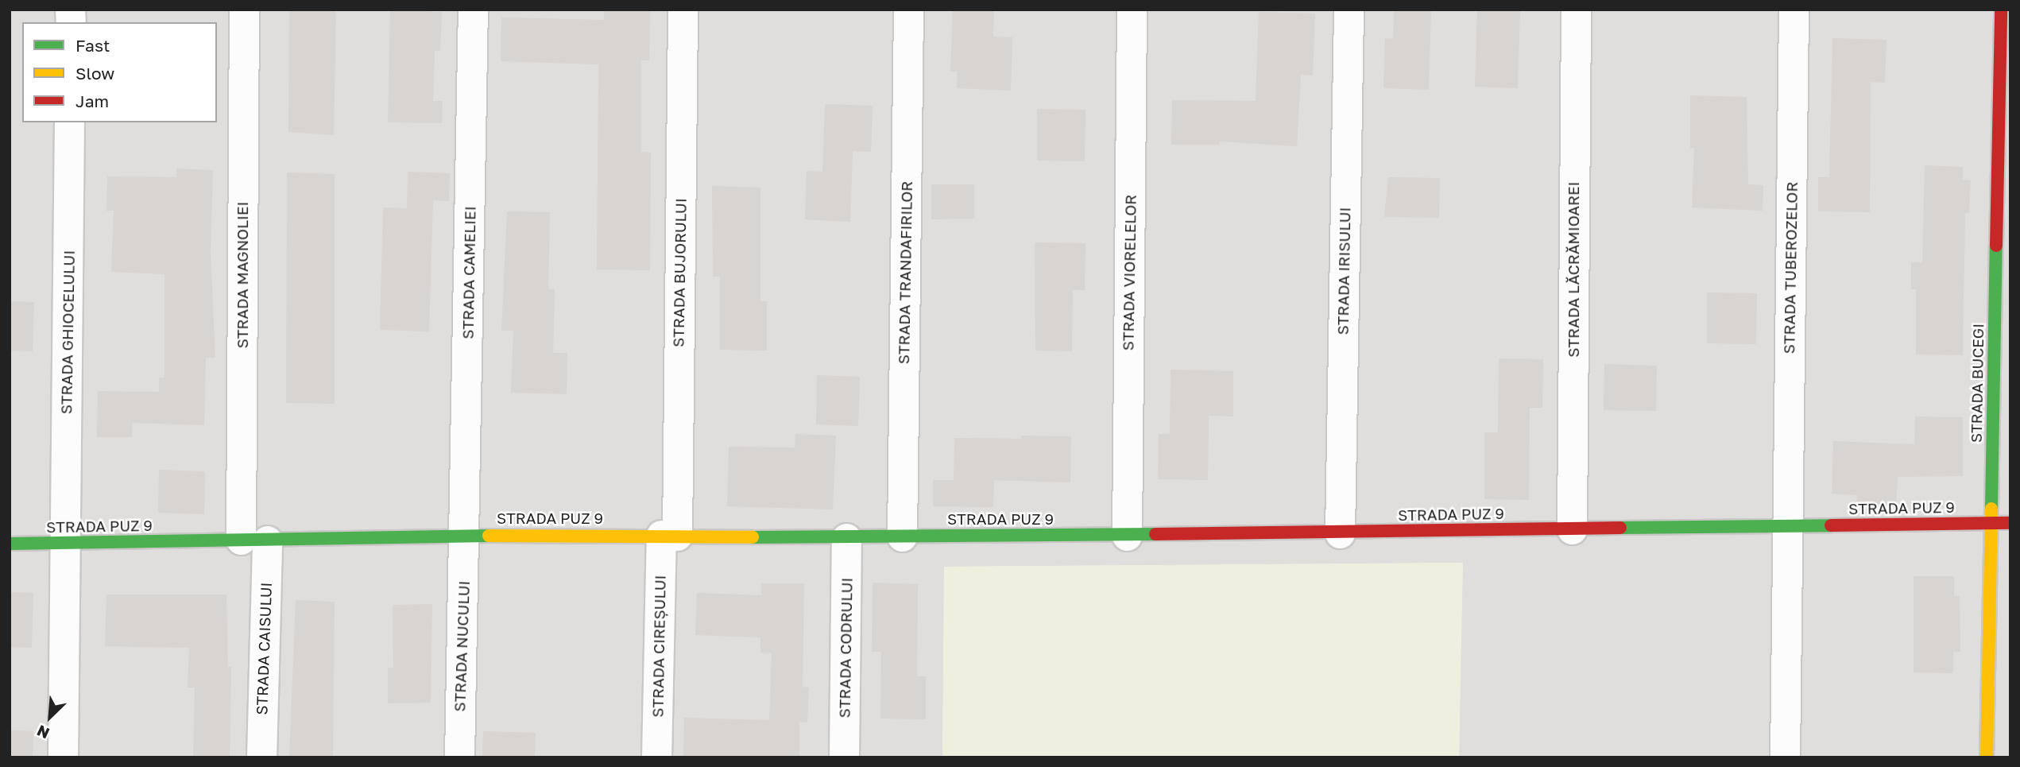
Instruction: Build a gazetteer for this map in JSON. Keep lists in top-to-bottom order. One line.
{"streets":{"street":["STRADA TUBEROZELOR","STRADA LĂCRĂMIOAREI","STRADA IRISULUI","STRADA CAMELIEI","STRADA BUJORULUI","STRADA TRANDAFIRILOR","STRADA VIORELELOR","STRADA MAGNOLIEI","STRADA GHIOCELULUI","STRADA BUCEGI","STRADA PUZ 9","STRADA NUCULUI","STRADA CIREȘULUI","STRADA CODRULUI","STRADA CAISULUI"]},"crossings":[["STRADA TUBEROZELOR","STRADA PUZ 9"],["STRADA LĂCRĂMIOAREI","STRADA PUZ 9"],["STRADA IRISULUI","STRADA PUZ 9"],["STRADA CAMELIEI","STRADA PUZ 9"],["STRADA CAMELIEI","STRADA NUCULUI"],["STRADA BUJORULUI","STRADA PUZ 9"],["STRADA BUJORULUI","STRADA CIREȘULUI"],["STRADA TRANDAFIRILOR","STRADA PUZ 9"],["STRADA VIORELELOR","STRADA PUZ 9"],["STRADA MAGNOLIEI","STRADA PUZ 9"],["STRADA MAGNOLIEI","STRADA CAISULUI"],["STRADA GHIOCELULUI","STRADA PUZ 9"],["STRADA BUCEGI","STRADA PUZ 9"],["STRADA PUZ 9","STRADA NUCULUI"],["STRADA PUZ 9","STRADA CIREȘULUI"],["STRADA PUZ 9","STRADA CODRULUI"],["STRADA PUZ 9","STRADA CAISULUI"]],"legend":["Fast","Slow","Jam"],"north":"bottom left"}
